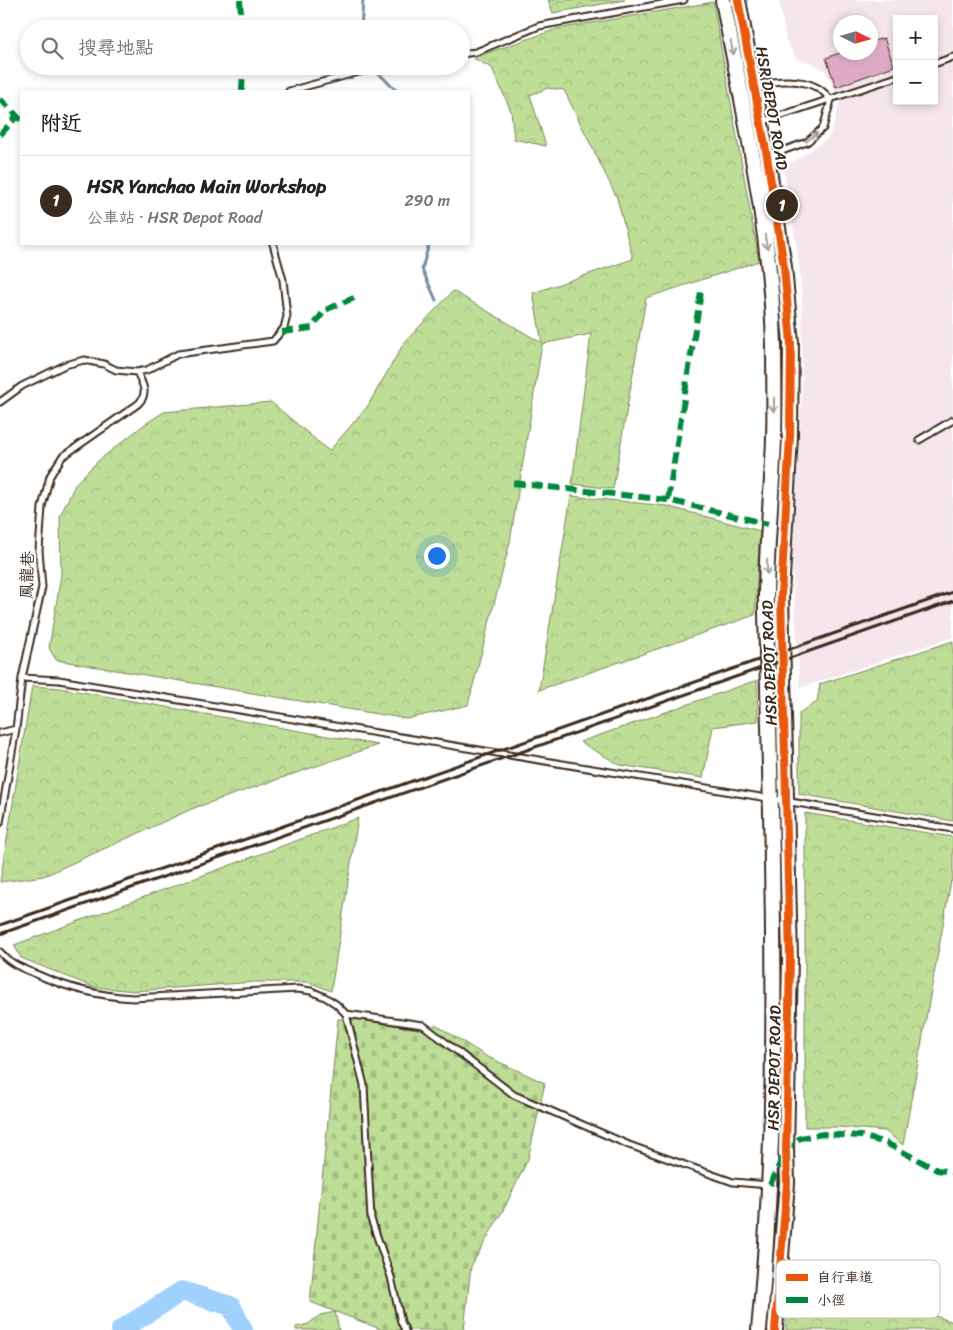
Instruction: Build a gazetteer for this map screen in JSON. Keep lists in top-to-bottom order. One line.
{"streets":{"street":["HSR DEPOT ROAD"],"lane":["鳳龍巷"]},"legend":["自行車道","小徑"],"north":"right","page":{"map_buttons":["+","−"],"search":"搜尋地點","heading":"附近","list":[{"mark":"1","name":"HSR Yanchao Main Workshop","note":"公車站 · HSR Depot Road","value":"290 m"}],"pins":"1"}}
